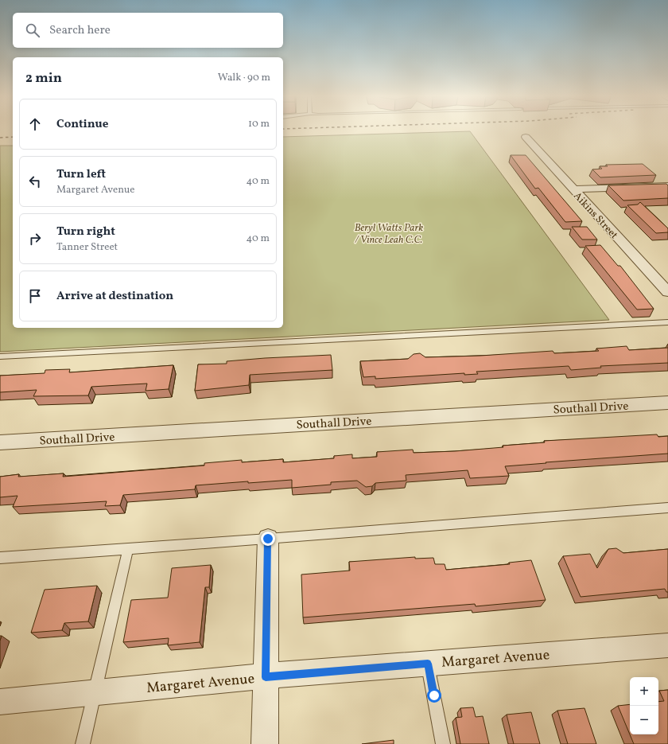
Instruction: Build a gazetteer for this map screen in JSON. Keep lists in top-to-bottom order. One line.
{"streets":{"street":["Aikins Street","Southall Drive","Margaret Avenue"]},"parks":["Beryl Watts Park / Vince Leah C.C."],"page":{"search":"Search here","heading":["2 min","Walk · 90 m"],"list":[["Continue","10 m"],["Turn left","Margaret Avenue","40 m"],["Turn right","Tanner Street","40 m"],"Arrive at destination"],"map_buttons":["+","−"]}}
